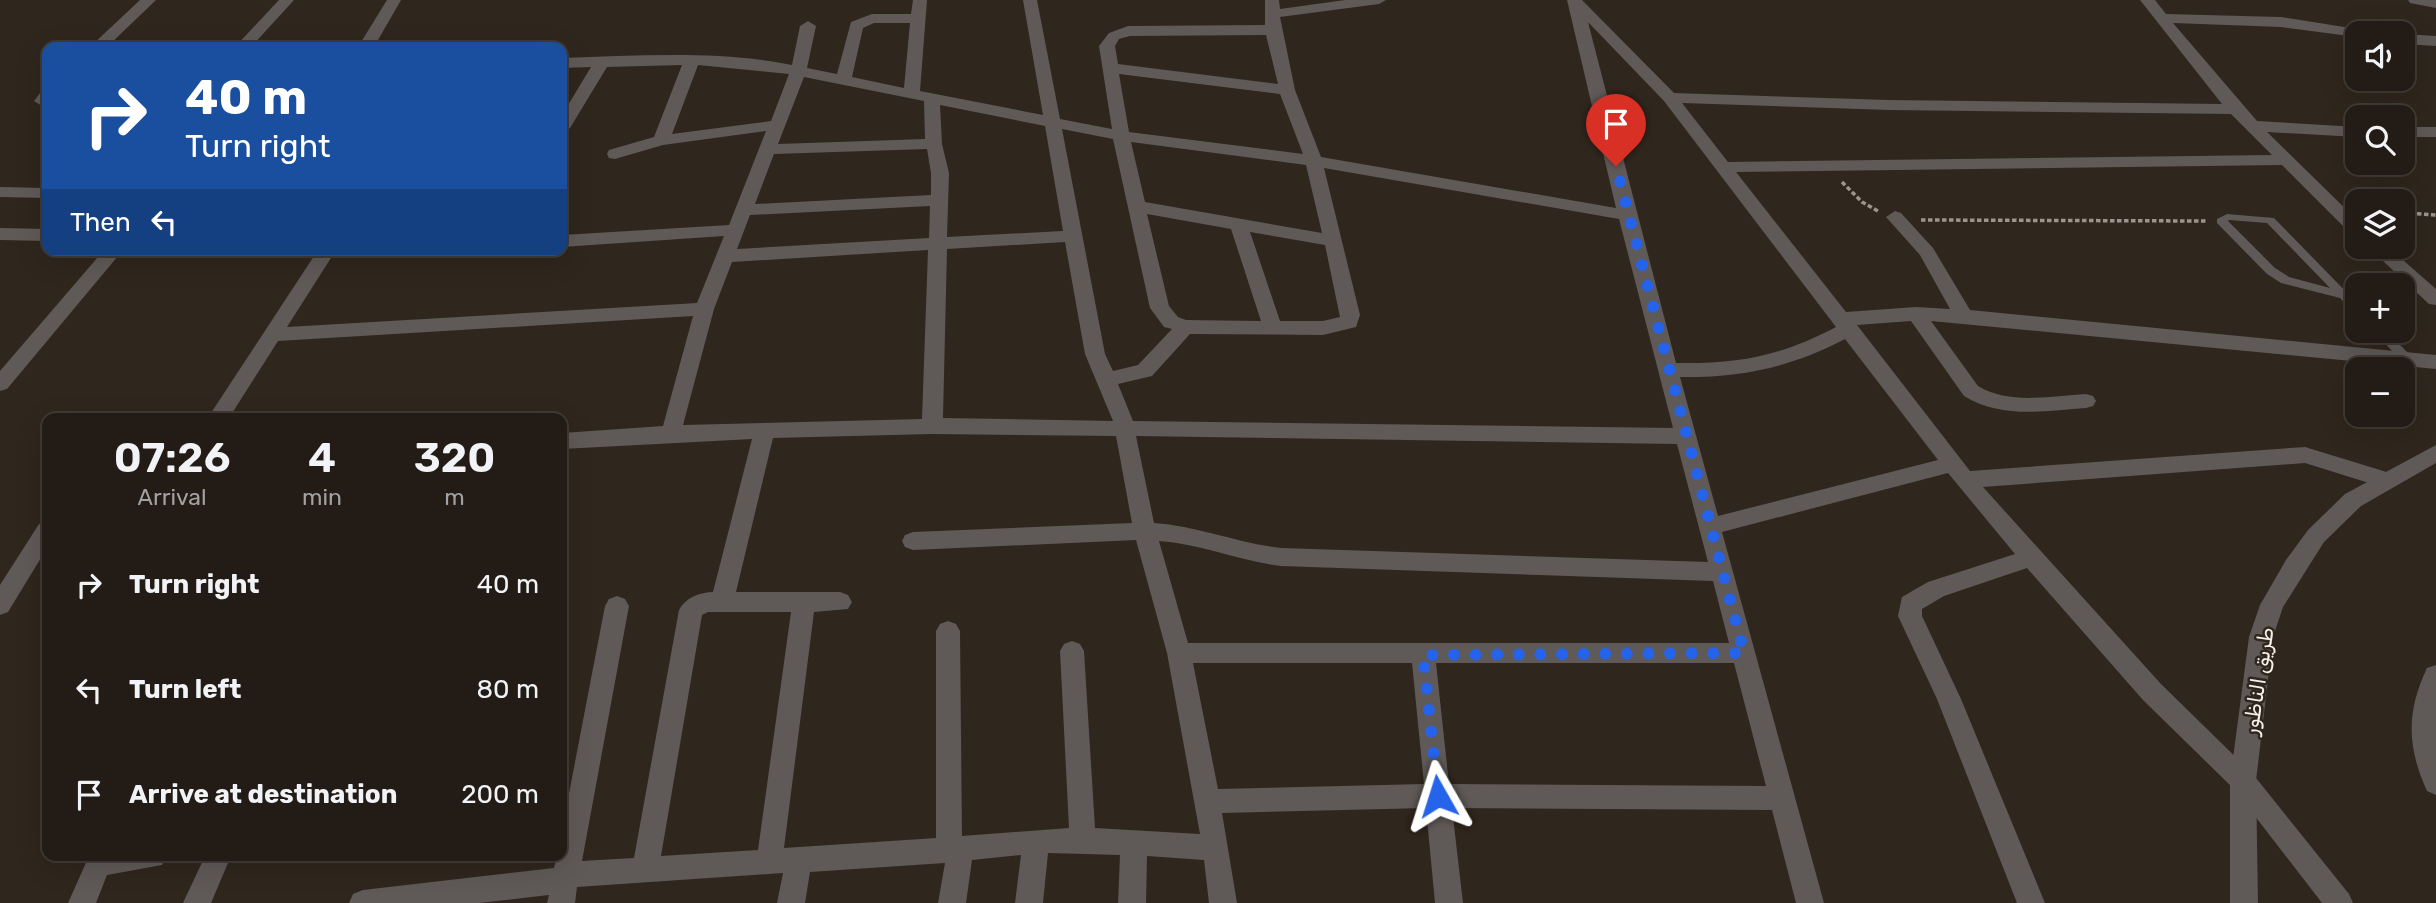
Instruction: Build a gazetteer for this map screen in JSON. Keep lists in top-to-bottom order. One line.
{"streets":{"street":["طريق الناظور"]},"page":{"map_buttons":["+","−"],"turn":["40 m","Turn right"],"then":"Then","eta":["07:26","Arrival","4","min","320","m"],"list":[{"name":"Turn right","value":"40 m"},{"name":"Turn left","value":"80 m"},{"name":"Arrive at destination","value":"200 m"}]}}
